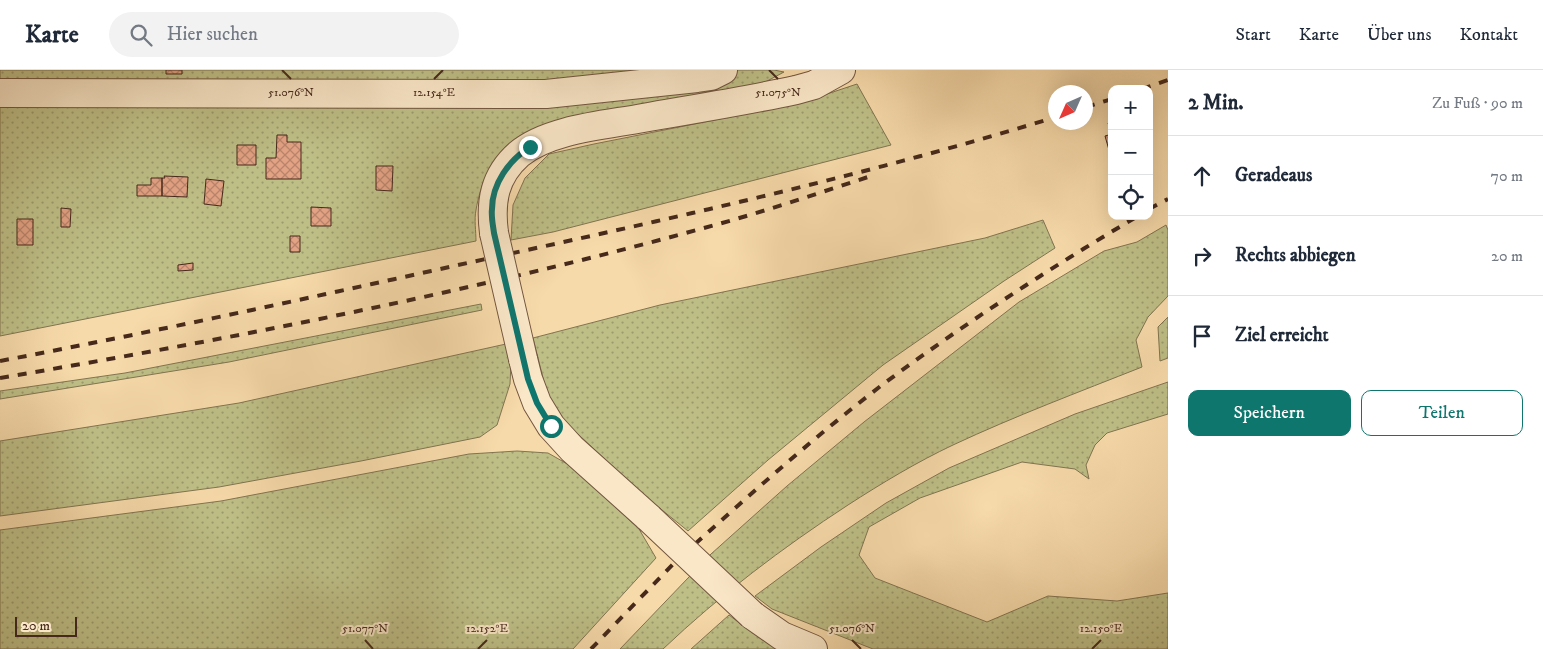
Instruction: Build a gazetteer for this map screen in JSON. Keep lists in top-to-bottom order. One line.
{"scale_bar":"20 m","north":"bottom left","page":{"header":"Karte","search":"Hier suchen","nav":["Start","Karte","Über uns","Kontakt"],"heading":["2 Min.","Zu Fuß · 90 m"],"map_buttons":["+","−"],"list":[["Geradeaus","70 m"],["Rechts abbiegen","20 m"],"Ziel erreicht"],"buttons":["Speichern","Teilen"],"scale":"20 m"},"coordinates":["51.076°N","12.154°E","51.075°N","51.077°N","12.152°E","12.150°E"]}
